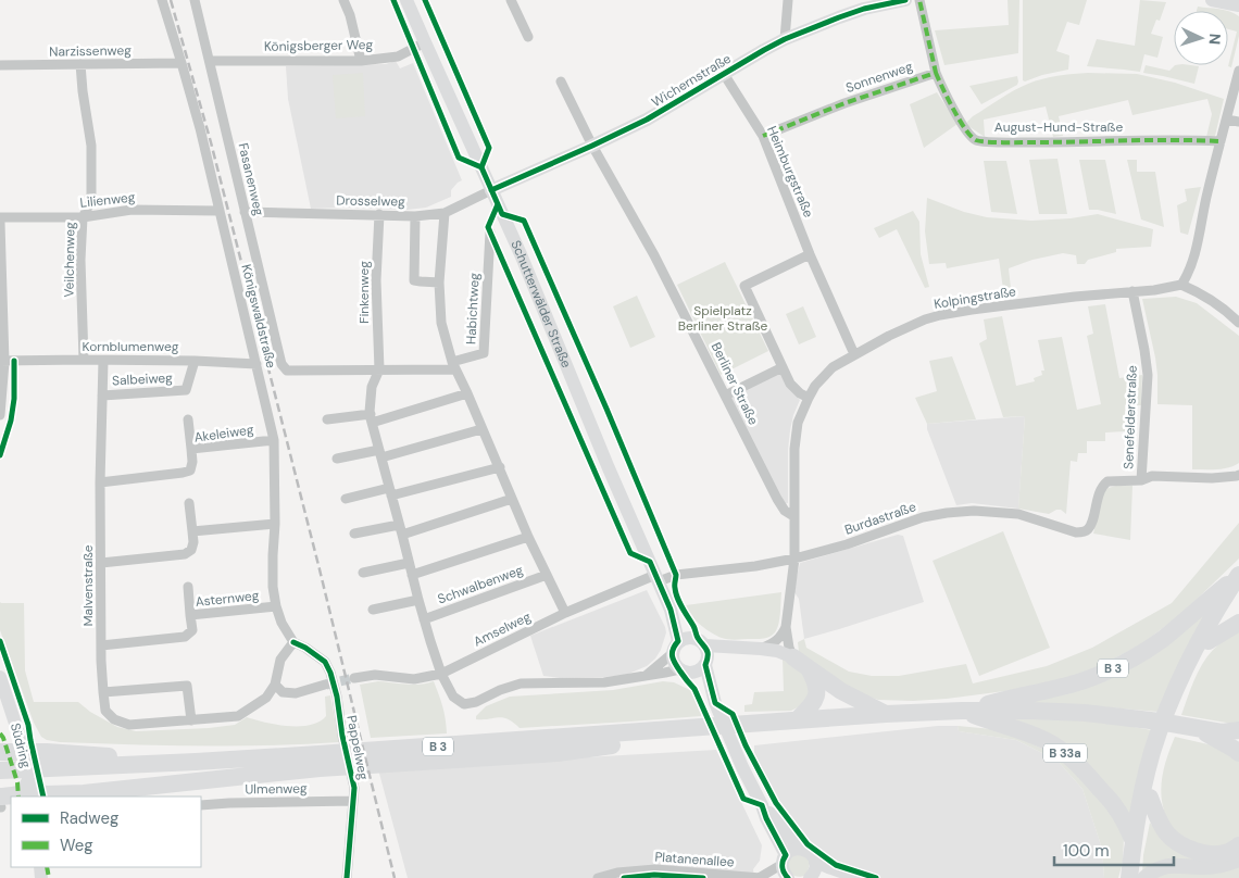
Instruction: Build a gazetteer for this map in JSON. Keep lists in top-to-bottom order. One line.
{"streets":{"highway":["B 3","B 33a"],"main road":["Wichernstraße","Schutterwälder Straße","Südring"],"street":["Königsberger Weg","Narzissenweg","Sonnenweg","August-Hund-Straße","Heimburgstraße","Fasanenweg","Lilienweg","Drosselweg","Veilchenweg","Finkenweg","Kolpingstraße","Habichtweg","Königswaldstraße","Kornblumenweg","Salbeiweg","Berliner Straße","Senefelderstraße","Akeleiweg","Burdastraße","Schwalbenweg","Malvenstraße","Asternweg","Amselweg","Pappelweg","Ulmenweg","Platanenallee"]},"crossings":[["Königsberger Weg","Fasanenweg"],["Königsberger Weg","Schutterwälder Straße"],["Narzissenweg","Veilchenweg"],["Narzissenweg","Königswaldstraße"],["Sonnenweg","August-Hund-Straße"],["Sonnenweg","Heimburgstraße"],["Wichernstraße","Heimburgstraße"],["Wichernstraße","Drosselweg"],["Wichernstraße","Schutterwälder Straße"],["Wichernstraße","Berliner Straße"],["Heimburgstraße","Kolpingstraße"],["Fasanenweg","Drosselweg"],["Fasanenweg","Finkenweg"],["Lilienweg","Veilchenweg"],["Lilienweg","Königswaldstraße"],["Drosselweg","Finkenweg"],["Drosselweg","Schutterwälder Straße"],["Drosselweg","Schwalbenweg"],["Veilchenweg","Kornblumenweg"],["Kolpingstraße","Berliner Straße"],["Kolpingstraße","Senefelderstraße"],["Kolpingstraße","Burdastraße"],["Schutterwälder Straße","Burdastraße"],["Schutterwälder Straße","Amselweg"],["Habichtweg","Schwalbenweg"],["Königswaldstraße","Kornblumenweg"],["Königswaldstraße","Akeleiweg"],["Königswaldstraße","Asternweg"],["Königswaldstraße","Pappelweg"],["Kornblumenweg","Salbeiweg"],["Kornblumenweg","Malvenstraße"],["Salbeiweg","Malvenstraße"],["Senefelderstraße","Burdastraße"],["Akeleiweg","Malvenstraße"],["Burdastraße","Amselweg"],["Schwalbenweg","Amselweg"],["Malvenstraße","Asternweg"],["B 3","B 33a"],["Pappelweg","Ulmenweg"]],"parks":["Spielplatz Berliner Straße"],"legend":["Radweg","Weg"],"scale_bar":"100 m","north":"right"}
